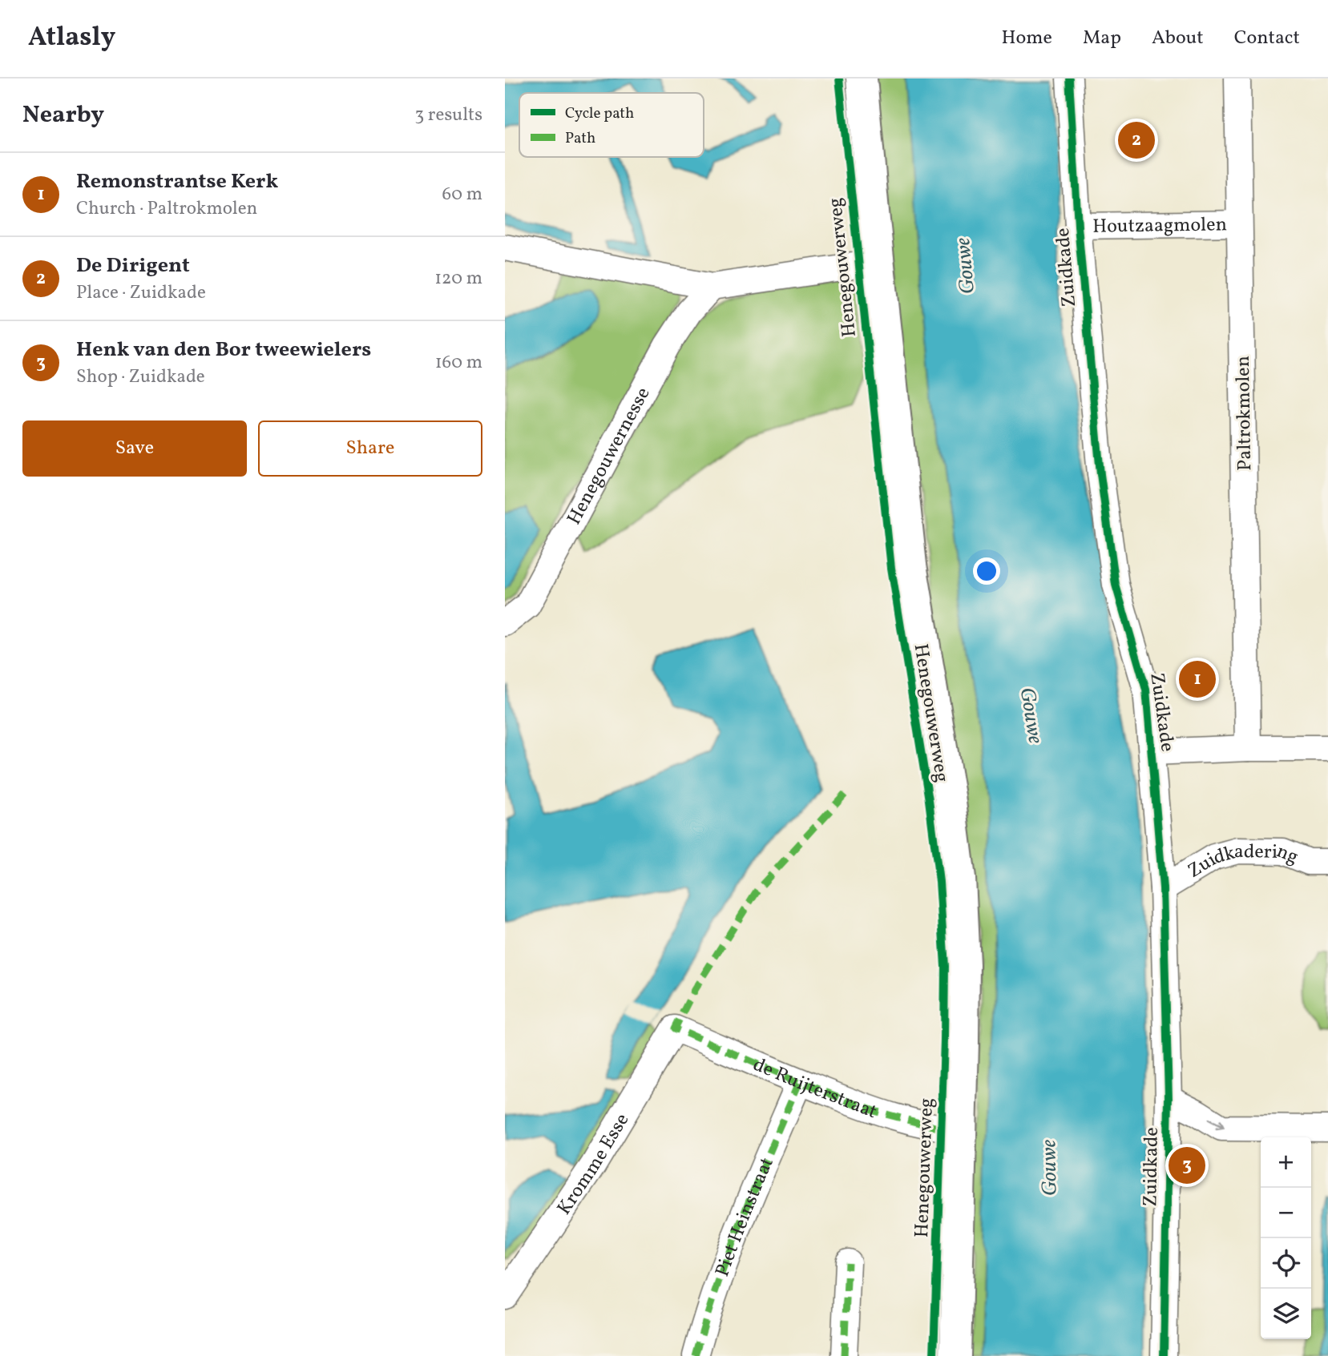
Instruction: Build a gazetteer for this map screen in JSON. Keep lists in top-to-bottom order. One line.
{"streets":{"main road":["Henegouwerweg"],"street":["Houtzaagmolen","Zuidkade","Paltrokmolen","Henegouwernesse","Zuidkadering","de Ruijterstraat","Kromme Esse","Piet Heinstraat"]},"crossings":[["Houtzaagmolen","Zuidkade"],["Houtzaagmolen","Paltrokmolen"],["Henegouwerweg","de Ruijterstraat"],["Zuidkade","Zuidkadering"],["de Ruijterstraat","Kromme Esse"],["de Ruijterstraat","Piet Heinstraat"]],"water":["Gouwe"],"legend":["Cycle path","Path"],"page":{"header":"Atlasly","nav":["Home","Map","About","Contact"],"heading":["Nearby","3 results"],"pins":["2","1","3"],"list":[{"mark":"1","name":"Remonstrantse Kerk","note":"Church · Paltrokmolen","value":"60 m"},{"mark":"2","name":"De Dirigent","note":"Place · Zuidkade","value":"120 m"},{"mark":"3","name":"Henk van den Bor tweewielers","note":"Shop · Zuidkade","value":"160 m"}],"buttons":["Save","Share"],"map_buttons":["+","−"]}}
